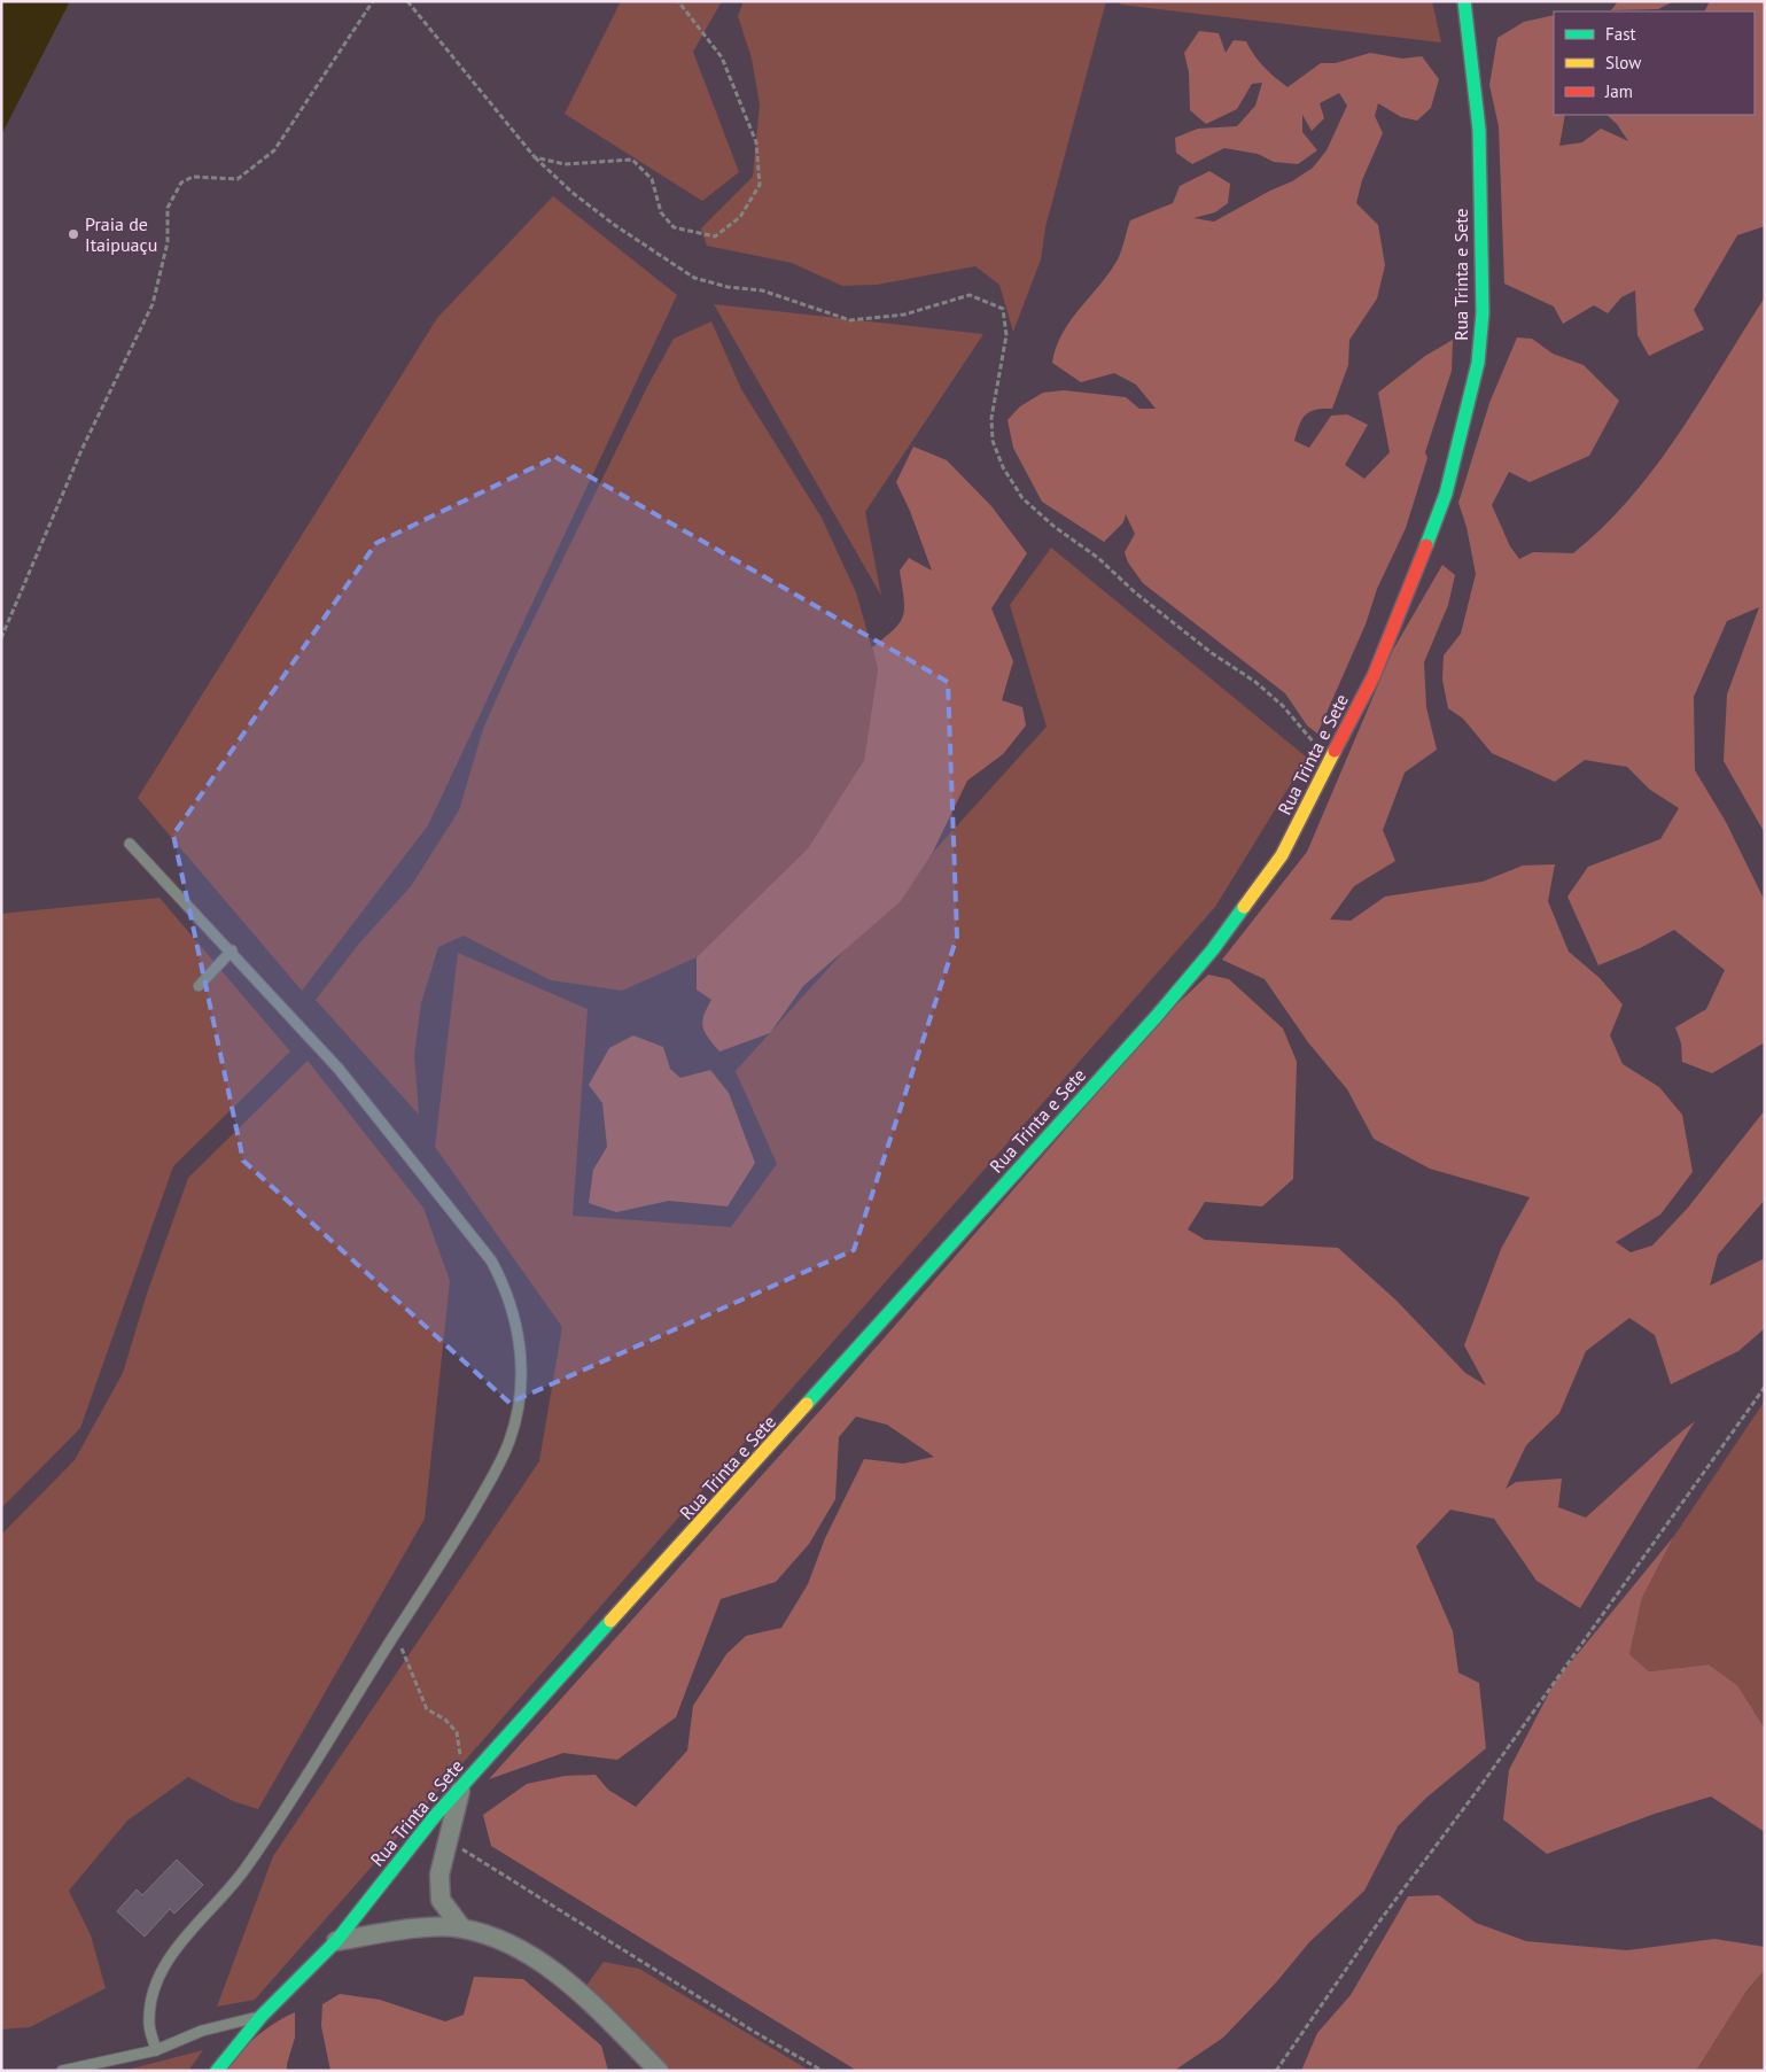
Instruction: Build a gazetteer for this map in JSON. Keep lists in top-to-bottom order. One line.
{"streets":{"street":["Rua Trinta e Sete"]},"places":["Praia de Itaipuaçu"],"legend":["Fast","Slow","Jam"]}
